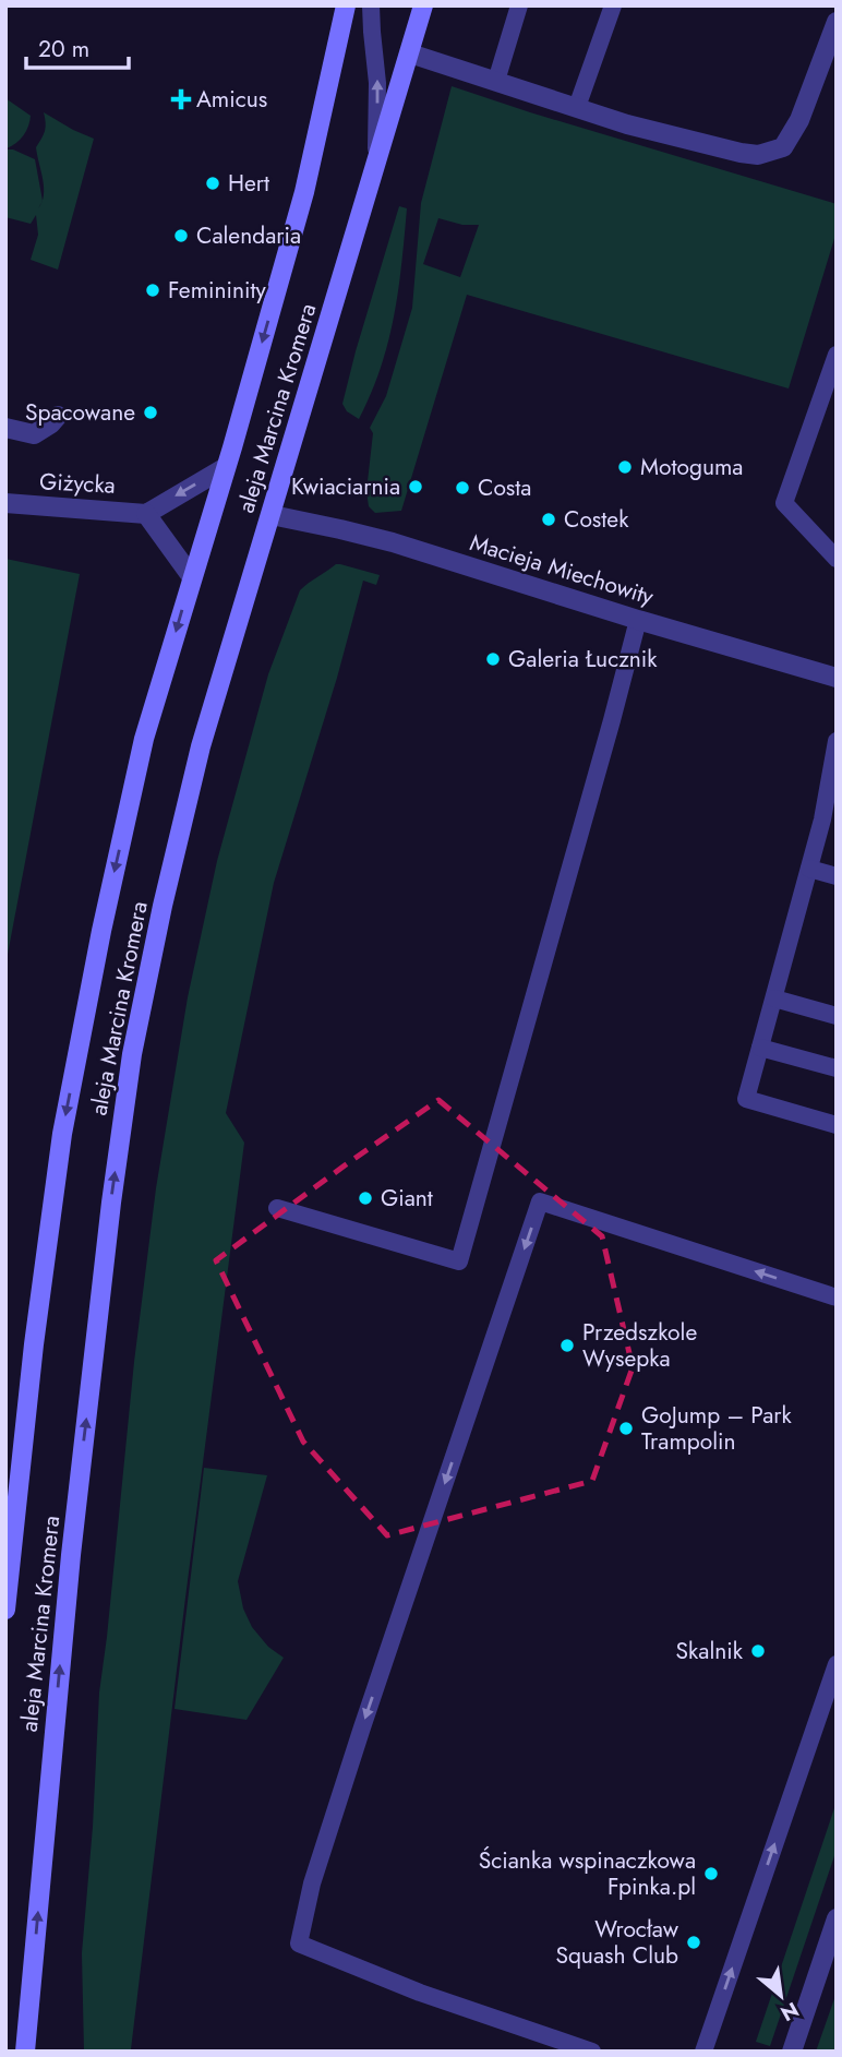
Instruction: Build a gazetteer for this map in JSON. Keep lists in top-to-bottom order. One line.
{"streets":{"main road":["aleja Marcina Kromera"],"street":["Giżycka","Macieja Miechowity"]},"crossings":[["aleja Marcina Kromera","Giżycka"],["aleja Marcina Kromera","Macieja Miechowity"]],"places":{"health":["Amicus"],"other":["Hert","Calendaria","Femininity","Spacowane","Motoguma","Kwiaciarnia","Costa","Costek","Galeria Łucznik","Giant","Przedszkole Wysepka","GoJump – Park Trampolin","Skalnik","Ścianka wspinaczkowa Fpinka.pl","Wrocław Squash Club"]},"scale_bar":"20 m","north":"bottom right"}
